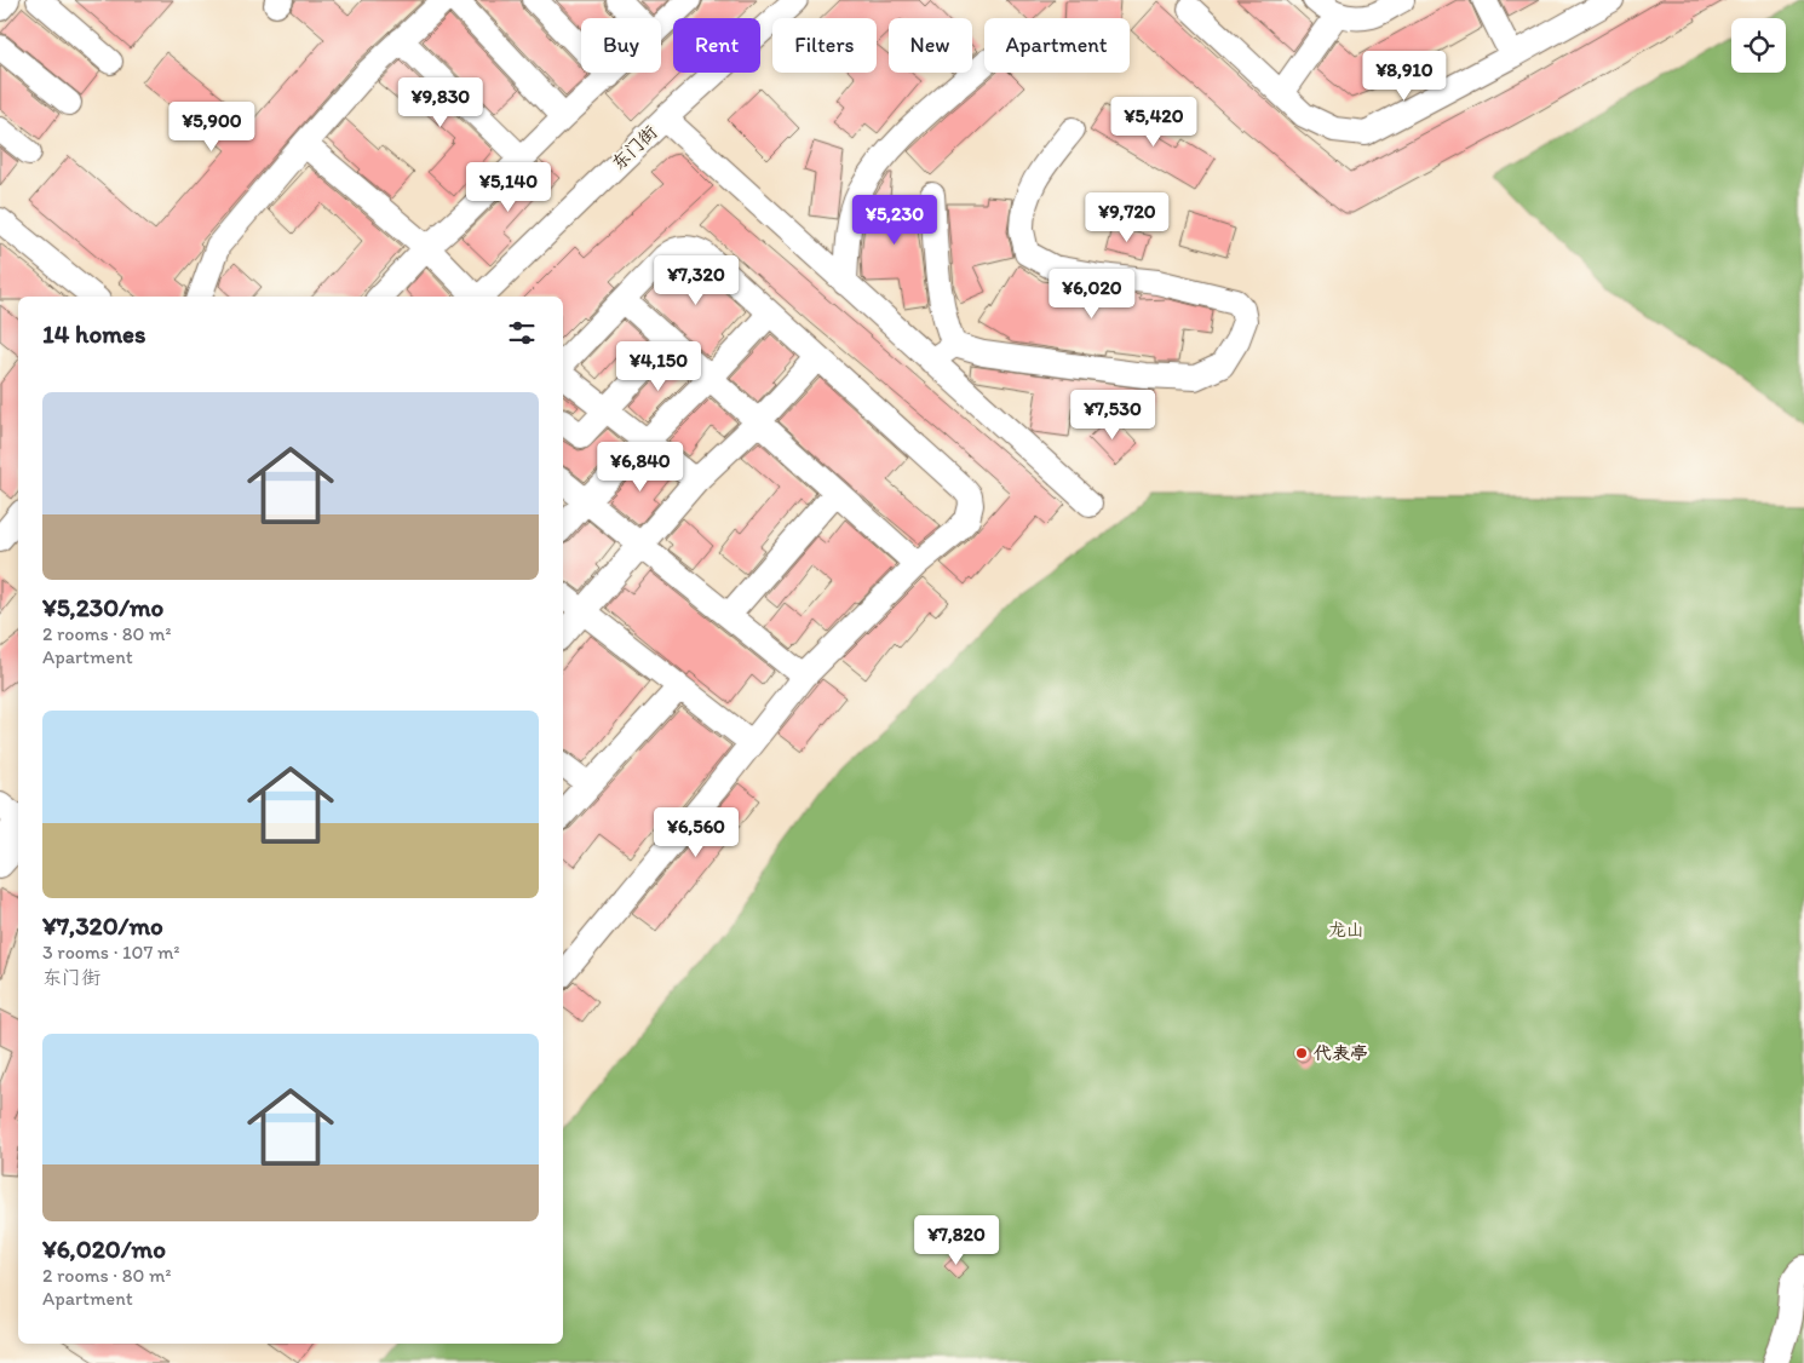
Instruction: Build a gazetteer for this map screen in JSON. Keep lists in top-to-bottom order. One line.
{"streets":{"street":["东门街"]},"parks":["龙山"],"places":["代表亭"],"page":{"chip":["Buy","Rent","Filters","New","Apartment"],"price":["¥8,910","¥9,830","¥5,420","¥5,900","¥5,140","¥9,720","¥5,230","¥7,320","¥6,020","¥4,150","¥7,530","¥6,840","¥6,560","¥7,820"],"heading":"14 homes","list":[{"name":"¥5,230/mo","note":"2 rooms · 80 m² · Apartment"},{"name":"¥7,320/mo","note":"3 rooms · 107 m² · 东门街"},{"name":"¥6,020/mo","note":"2 rooms · 80 m² · Apartment"}]}}
